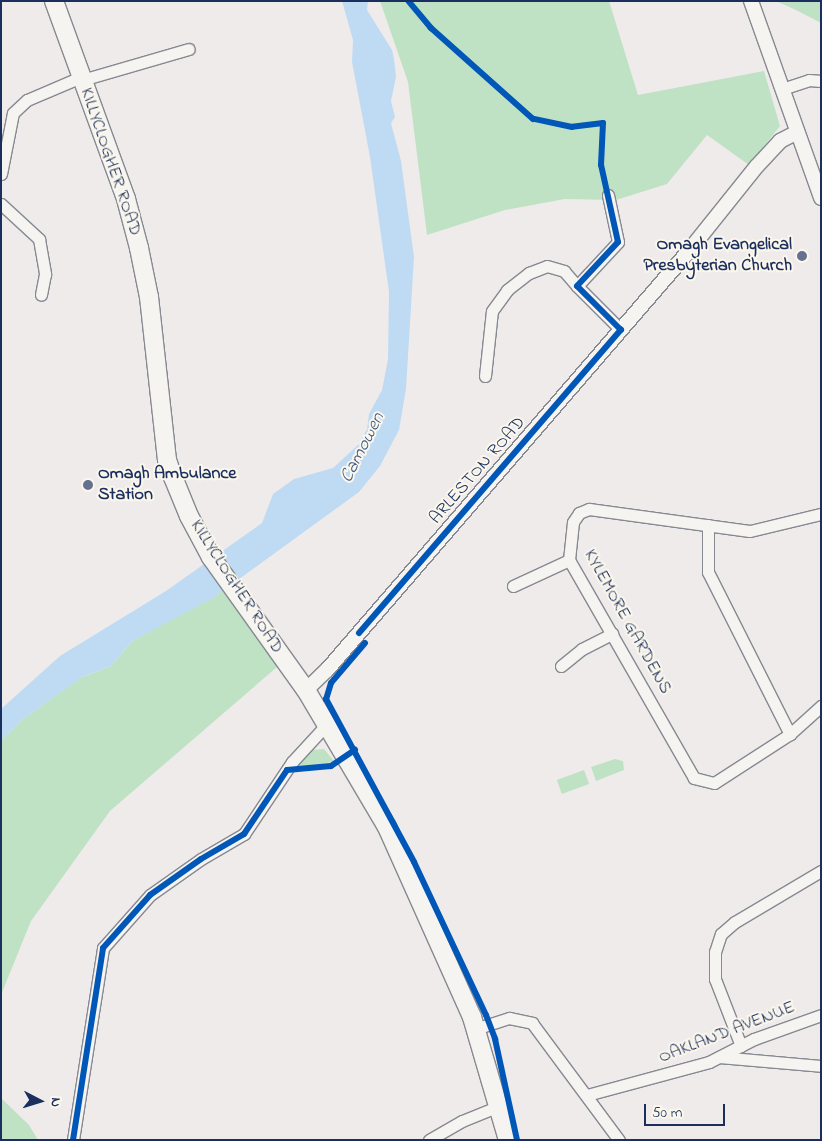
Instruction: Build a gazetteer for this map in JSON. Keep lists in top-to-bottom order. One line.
{"streets":{"highway":["KILLYCLOGHER ROAD"],"street":["ARLESTON ROAD","KYLEMORE GARDENS","OAKLAND AVENUE"]},"crossings":[["KILLYCLOGHER ROAD","ARLESTON ROAD"]],"water":["Camowen"],"places":["Omagh Evangelical Presbyterian Church","Omagh Ambulance Station"],"scale_bar":"50 m","north":"right"}
